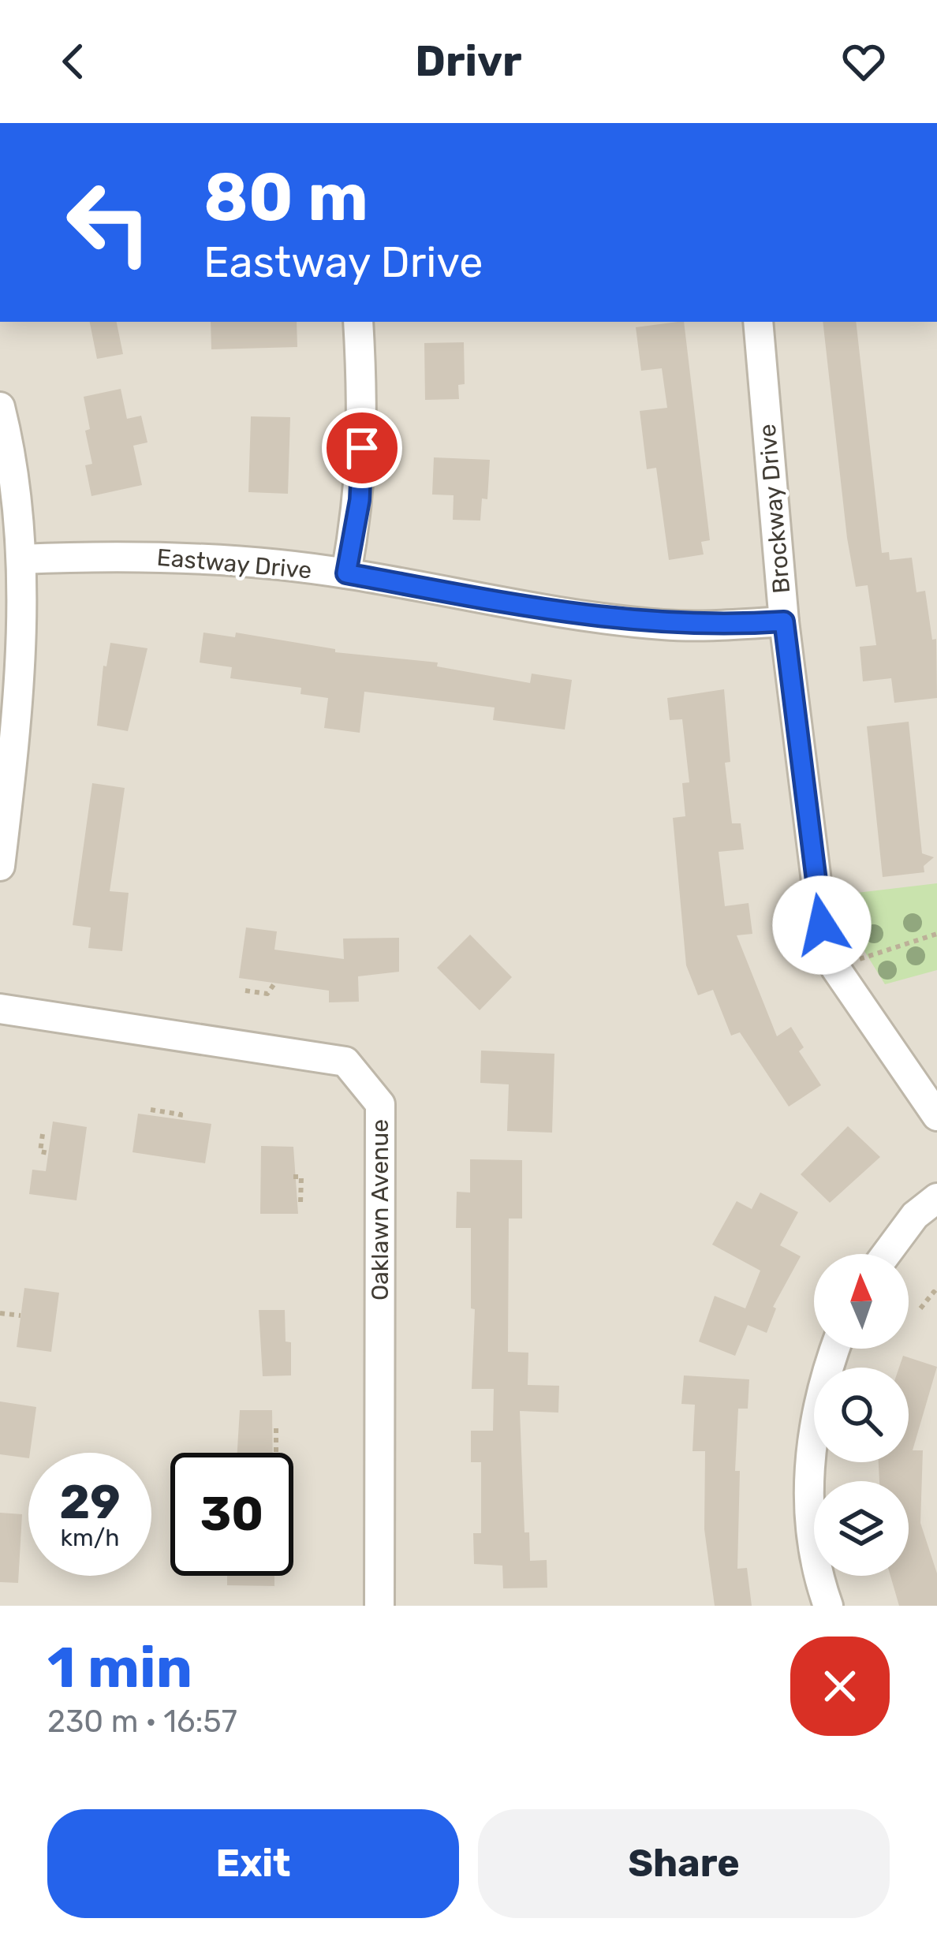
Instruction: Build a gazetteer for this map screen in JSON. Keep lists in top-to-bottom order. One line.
{"streets":{"street":["Brockway Drive","Eastway Drive","Oaklawn Avenue"]},"crossings":[["Brockway Drive","Eastway Drive"]],"north":"top","page":{"header":"Drivr","turn":["80 m","Eastway Drive"],"speed":"29 km/h","limit":"30","heading":["1 min","230 m · 16:57"],"buttons":["Exit","Share"]}}
